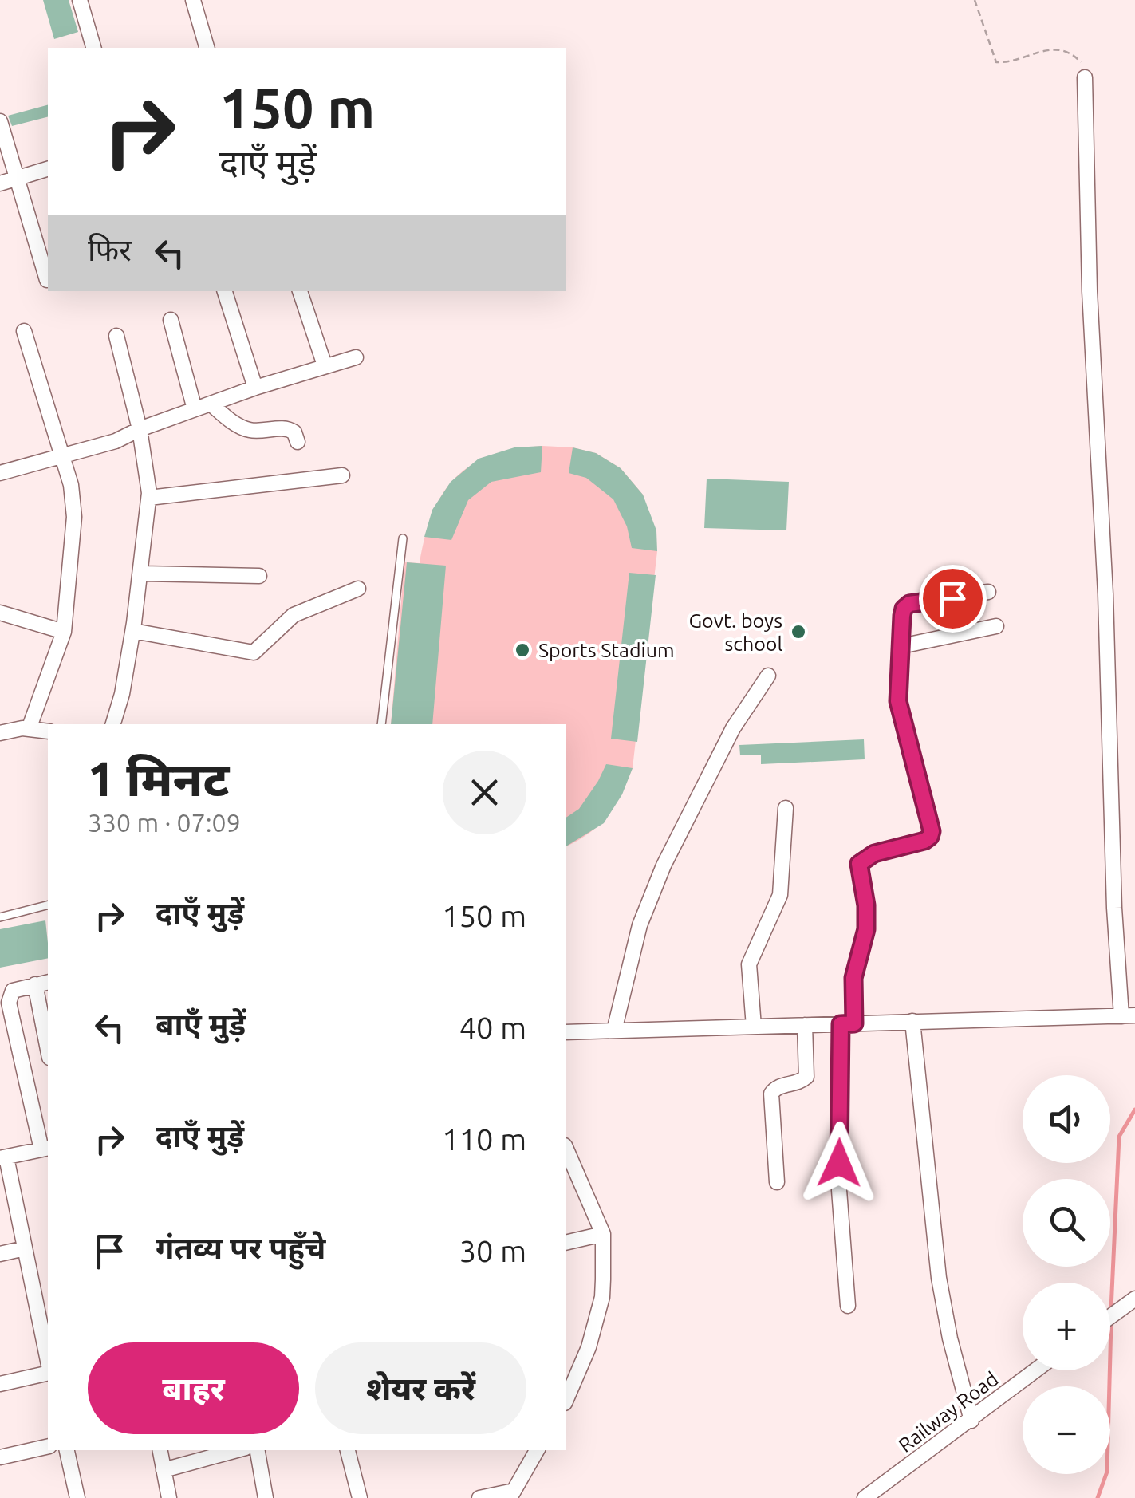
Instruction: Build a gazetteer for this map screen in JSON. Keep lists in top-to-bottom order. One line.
{"streets":{"street":["Railway Road"]},"places":["Govt. boys school","Sports Stadium"],"page":{"turn":["150 m","दाएँ मुड़ें"],"then":"फिर","heading":["1 मिनट","330 m · 07:09"],"list":[{"name":"दाएँ मुड़ें","value":"150 m"},{"name":"बाएँ मुड़ें","value":"40 m"},{"name":"दाएँ मुड़ें","value":"110 m"},{"name":"गंतव्य पर पहुँचे","value":"30 m"}],"map_buttons":["+","−"],"buttons":["बाहर","शेयर करें"]}}
